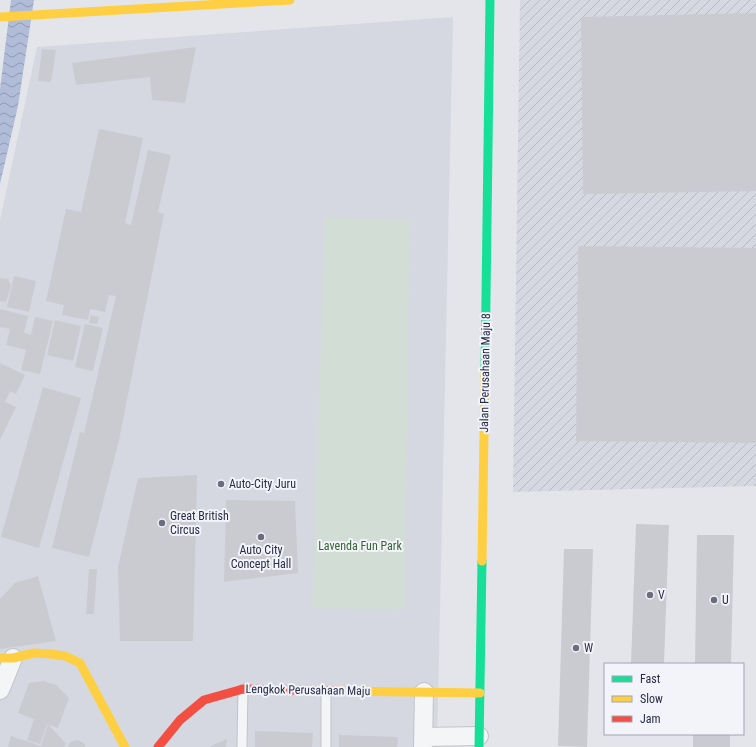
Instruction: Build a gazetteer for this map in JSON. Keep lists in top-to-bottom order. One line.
{"streets":{"street":["Jalan Perusahaan Maju 8","Lengkok Perusahaan Maju"]},"crossings":[["Jalan Perusahaan Maju 8","Lengkok Perusahaan Maju"]],"parks":["Lavenda Fun Park"],"places":["Auto-City Juru","Great British Circus","Auto City Concept Hall","V","U","W"],"legend":["Fast","Slow","Jam"]}
